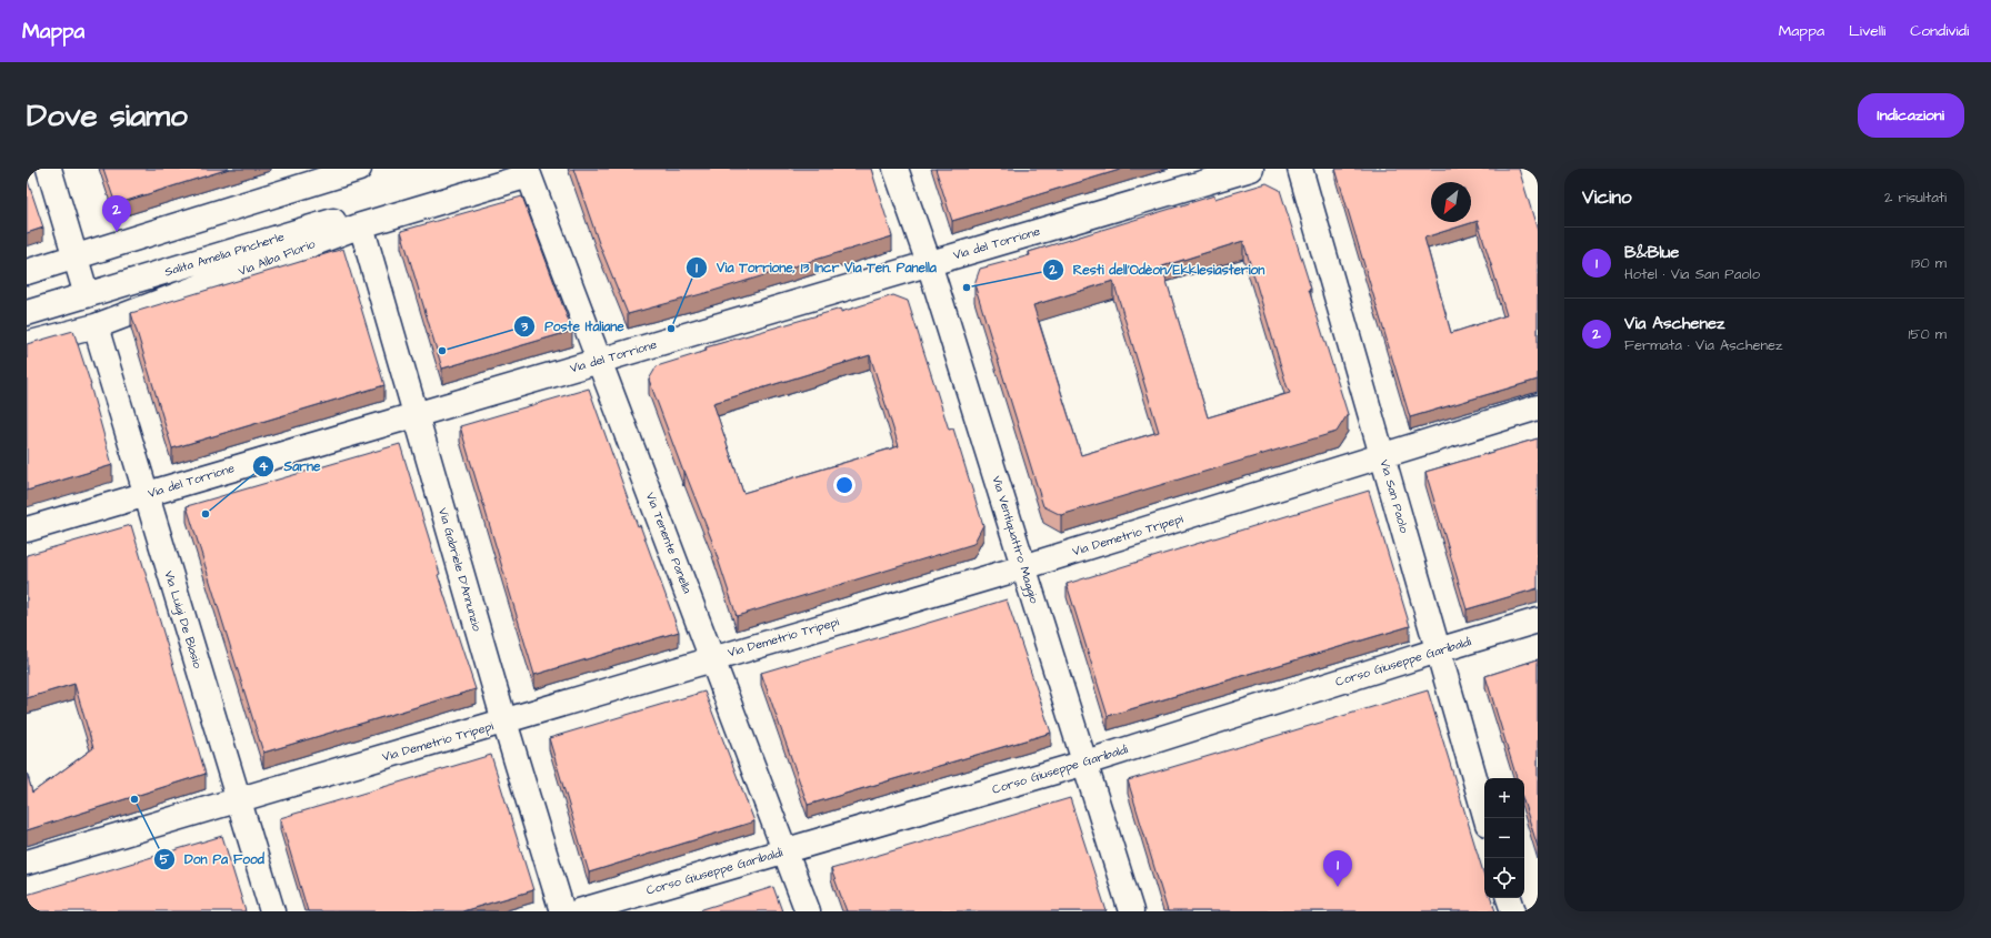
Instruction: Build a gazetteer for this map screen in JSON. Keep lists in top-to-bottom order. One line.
{"streets":{"street":["Via del Torrione","Salita Amelia Pincherle","Via Alba Florio","Via San Paolo","Via Demetrio Tripepi","Via Ventiquattro Maggio","Via Tenente Panella","Via Gabriele D'Annunzio","Via Luigi De Blasio","Corso Giuseppe Garibaldi"]},"crossings":[["Via del Torrione","Via Ventiquattro Maggio"],["Via del Torrione","Via Tenente Panella"],["Via del Torrione","Via Gabriele D'Annunzio"],["Via del Torrione","Via Luigi De Blasio"],["Salita Amelia Pincherle","Via Alba Florio"],["Salita Amelia Pincherle","Via Gabriele D'Annunzio"],["Via Alba Florio","Via Tenente Panella"],["Via Alba Florio","Via Gabriele D'Annunzio"],["Via Alba Florio","Via Luigi De Blasio"],["Via San Paolo","Via Demetrio Tripepi"],["Via San Paolo","Corso Giuseppe Garibaldi"],["Via Demetrio Tripepi","Via Ventiquattro Maggio"],["Via Demetrio Tripepi","Via Tenente Panella"],["Via Demetrio Tripepi","Via Gabriele D'Annunzio"],["Via Demetrio Tripepi","Via Luigi De Blasio"],["Via Ventiquattro Maggio","Corso Giuseppe Garibaldi"],["Via Tenente Panella","Corso Giuseppe Garibaldi"]],"places":["Resti dell'Odèon/Ekklesiasterion","Via Torrione, 13 Incr Via Ten. Panella","Poste Italiane","Sarne","Don Pa Food"],"north":"bottom left","page":{"header":"Mappa","nav":["Mappa","Livelli","Condividi"],"buttons":"Indicazioni","title":"Dove siamo","heading":["Vicino","2 risultati"],"pins":["2","1"],"list":[{"mark":"1","name":"B&Blue","note":"Hotel · Via San Paolo","value":"130 m"},{"mark":"2","name":"Via Aschenez","note":"Fermata · Via Aschenez","value":"150 m"}],"map_buttons":["+","−"]}}
